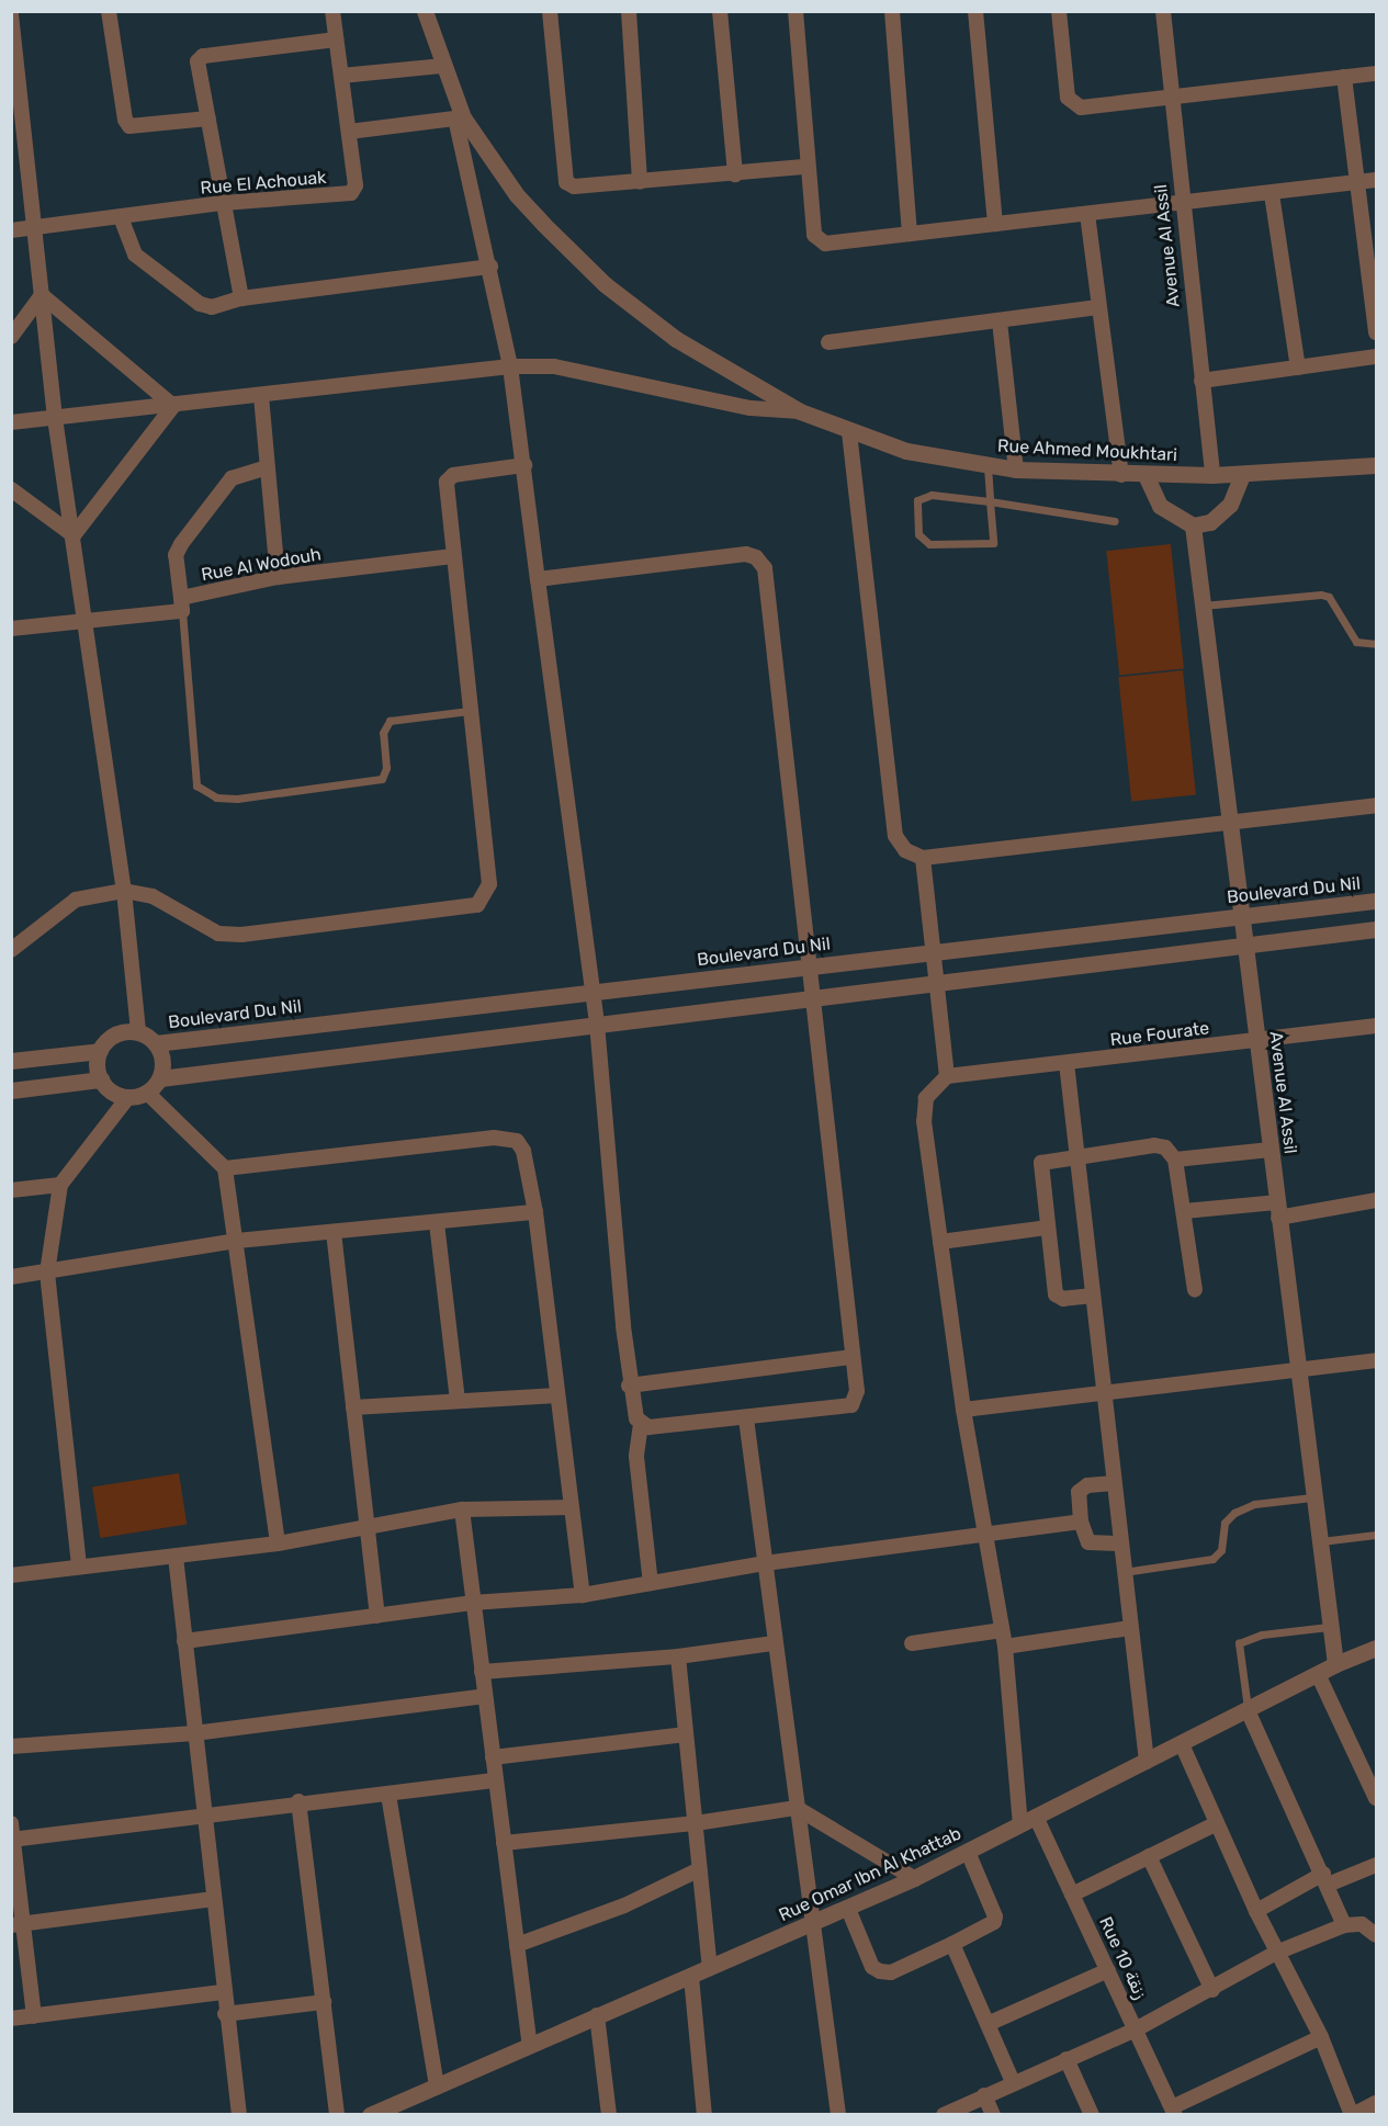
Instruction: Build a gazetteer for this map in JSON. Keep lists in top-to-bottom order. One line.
{"streets":{"street":["Rue El Achouak","Avenue Al Assil","Rue Ahmed Moukhtari","Rue Al Wodouh","Boulevard Du Nil","Rue Fourate","Rue Omar Ibn Al Khattab","Rue 10 زنقة"]},"crossings":[["Avenue Al Assil","Rue Ahmed Moukhtari"],["Avenue Al Assil","Boulevard Du Nil"],["Avenue Al Assil","Rue Fourate"],["Avenue Al Assil","Rue Omar Ibn Al Khattab"],["Rue Omar Ibn Al Khattab","Rue 10 زنقة"]]}
